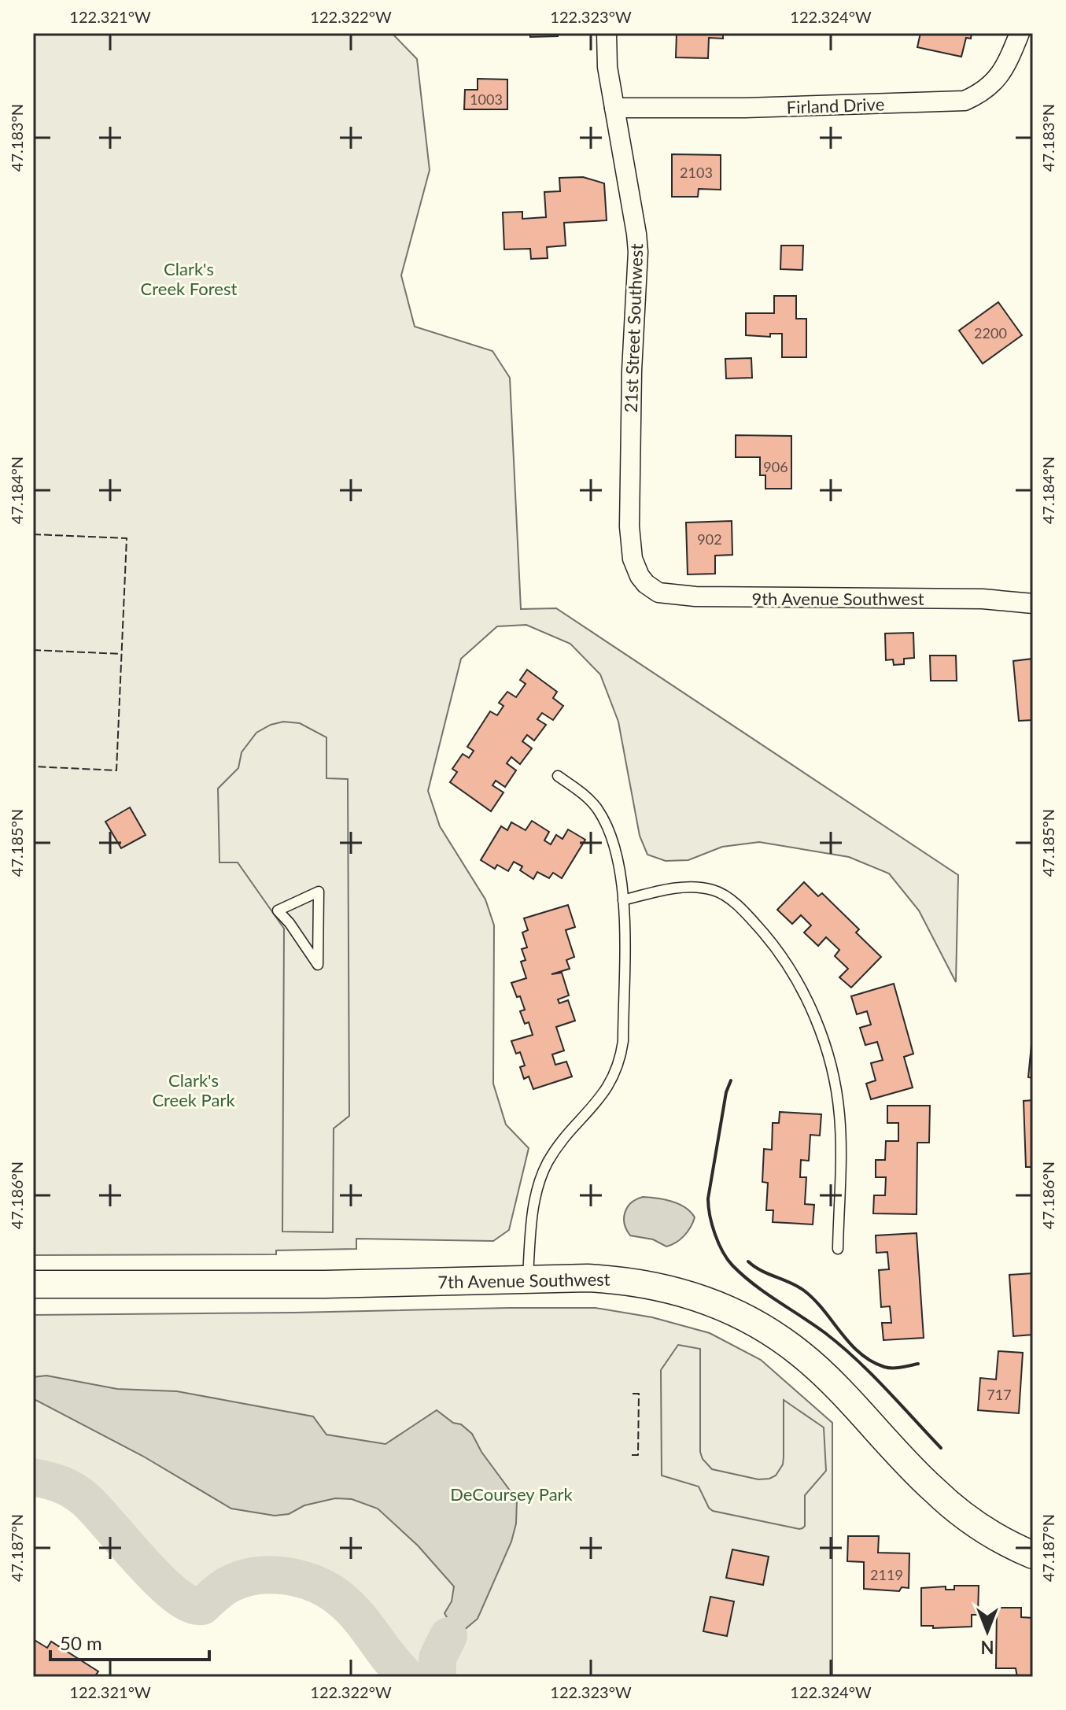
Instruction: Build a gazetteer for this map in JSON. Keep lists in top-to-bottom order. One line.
{"streets":{"street":["Firland Drive","21st Street Southwest","9th Avenue Southwest","7th Avenue Southwest"]},"crossings":[["Firland Drive","21st Street Southwest"],["21st Street Southwest","9th Avenue Southwest"]],"parks":["Clark's Creek Forest","Clark's Creek Park","DeCoursey Park"],"house_numbers":["1003","2103","2200","906","902","717","2119"],"scale_bar":"50 m","north":"bottom","coordinates":["122.321°W","122.322°W","122.323°W","122.324°W","47.183°N","47.184°N","47.185°N","47.186°N","47.187°N"]}
